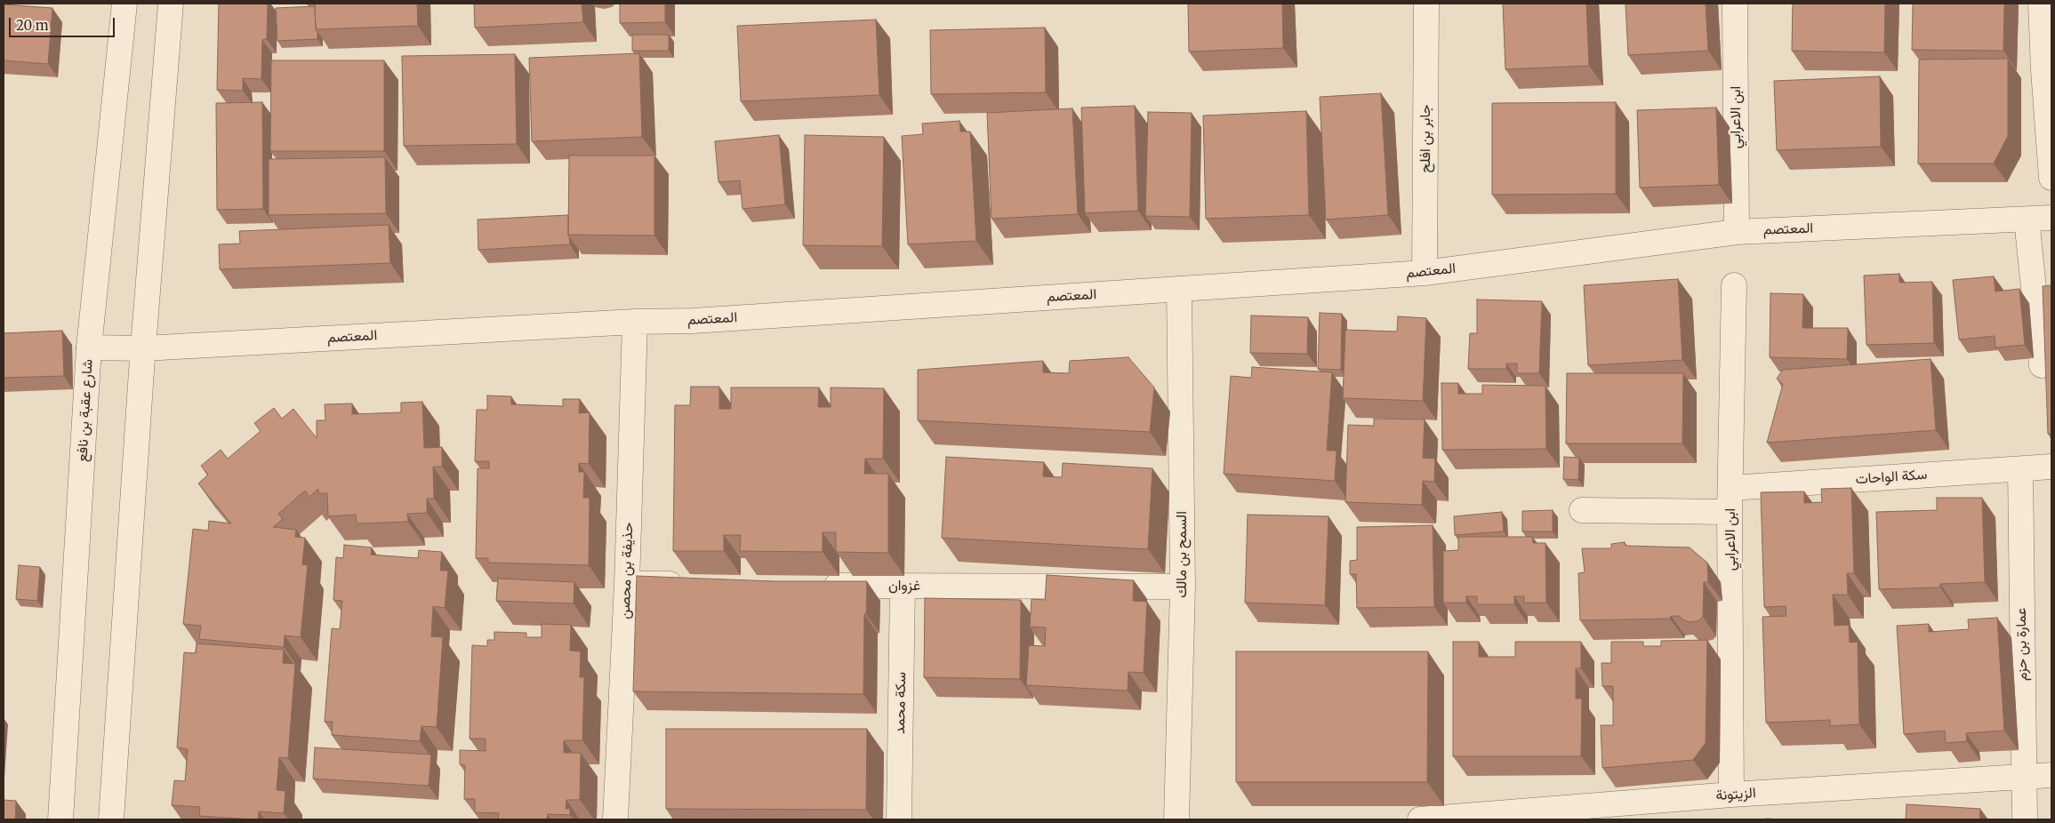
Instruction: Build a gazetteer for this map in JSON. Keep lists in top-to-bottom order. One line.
{"streets":{"street":["ابن الاعرابي","جابر بن افلح","المعتصم","شارع عقبة بن نافع","سكة الواحات","السمح بن مالك","حذيفة بن محصن","غزوان","عمارة بن حزم","سكة محمد","الزيتونة"]},"crossings":[["ابن الاعرابي","المعتصم"],["ابن الاعرابي","سكة الواحات"],["ابن الاعرابي","الزيتونة"],["جابر بن افلح","المعتصم"],["المعتصم","شارع عقبة بن نافع"],["المعتصم","السمح بن مالك"],["المعتصم","حذيفة بن محصن"],["سكة الواحات","عمارة بن حزم"],["السمح بن مالك","غزوان"],["غزوان","سكة محمد"],["عمارة بن حزم","الزيتونة"]],"scale_bar":"20 m"}
